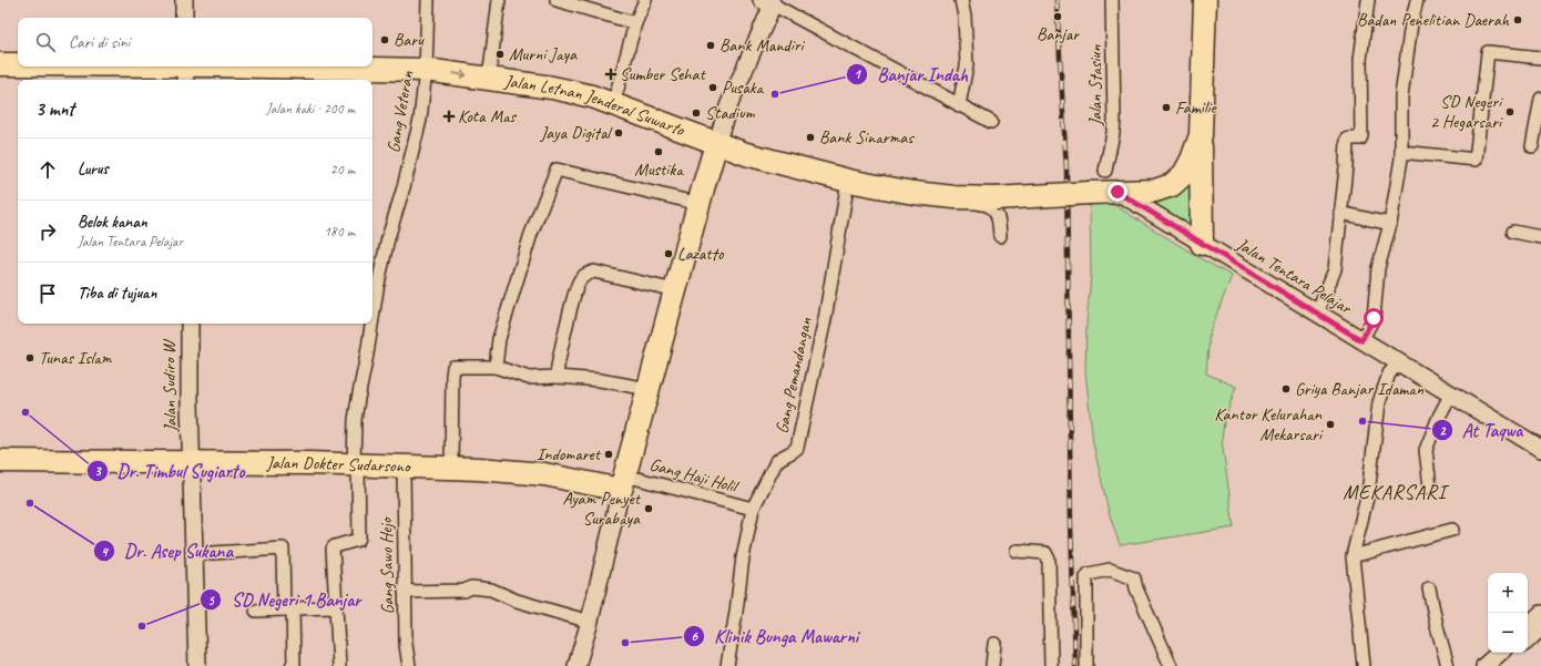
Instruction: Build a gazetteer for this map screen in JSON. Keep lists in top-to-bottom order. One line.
{"streets":{"highway":["Jalan Letnan Jenderal Suwarto","Jalan Dokter Sudarsono"],"main road":["Jalan Tentara Pelajar","Jalan Sudiro W"],"street":["Jalan Stasiun","Gang Veteran","Gang Pemandangan","Gang Haji Holil","Gang Sawo Hejo"]},"crossings":[["Jalan Letnan Jenderal Suwarto","Gang Veteran"],["Jalan Letnan Jenderal Suwarto","Jalan Tentara Pelajar"],["Jalan Letnan Jenderal Suwarto","Gang Pemandangan"],["Gang Veteran","Jalan Dokter Sudarsono"],["Gang Pemandangan","Gang Haji Holil"],["Jalan Sudiro W","Jalan Dokter Sudarsono"],["Jalan Dokter Sudarsono","Gang Haji Holil"],["Jalan Dokter Sudarsono","Gang Sawo Hejo"]],"districts":["MEKARSARI"],"places":{"other":["Banjar","Badan Penelitian Daerah","Baru","Bank Mandiri","Murni Jaya","Pusaka","Banjar Indah","Familie","SD Negeri 2 Hegarsari","Stadium","Jaya Digital","Bank Sinarmas","Mustika","Lazatto","Tunas Islam","Griya Banjar Idaman","Dr. Timbul Sugiarto","At Taqwa","Kantor Kelurahan Mekarsari","Indomaret","Dr. Asep Sukana","Ayam Penyet Surabaya","SD Negeri 1 Banjar","Klinik Bunga Mawarni"],"health":["Sumber Sehat","Kota Mas"]},"page":{"search":"Cari di sini","heading":["3 mnt","Jalan kaki · 200 m"],"list":[["Lurus","20 m"],["Belok kanan","Jalan Tentara Pelajar","180 m"],"Tiba di tujuan"],"map_buttons":["+","−"]}}
